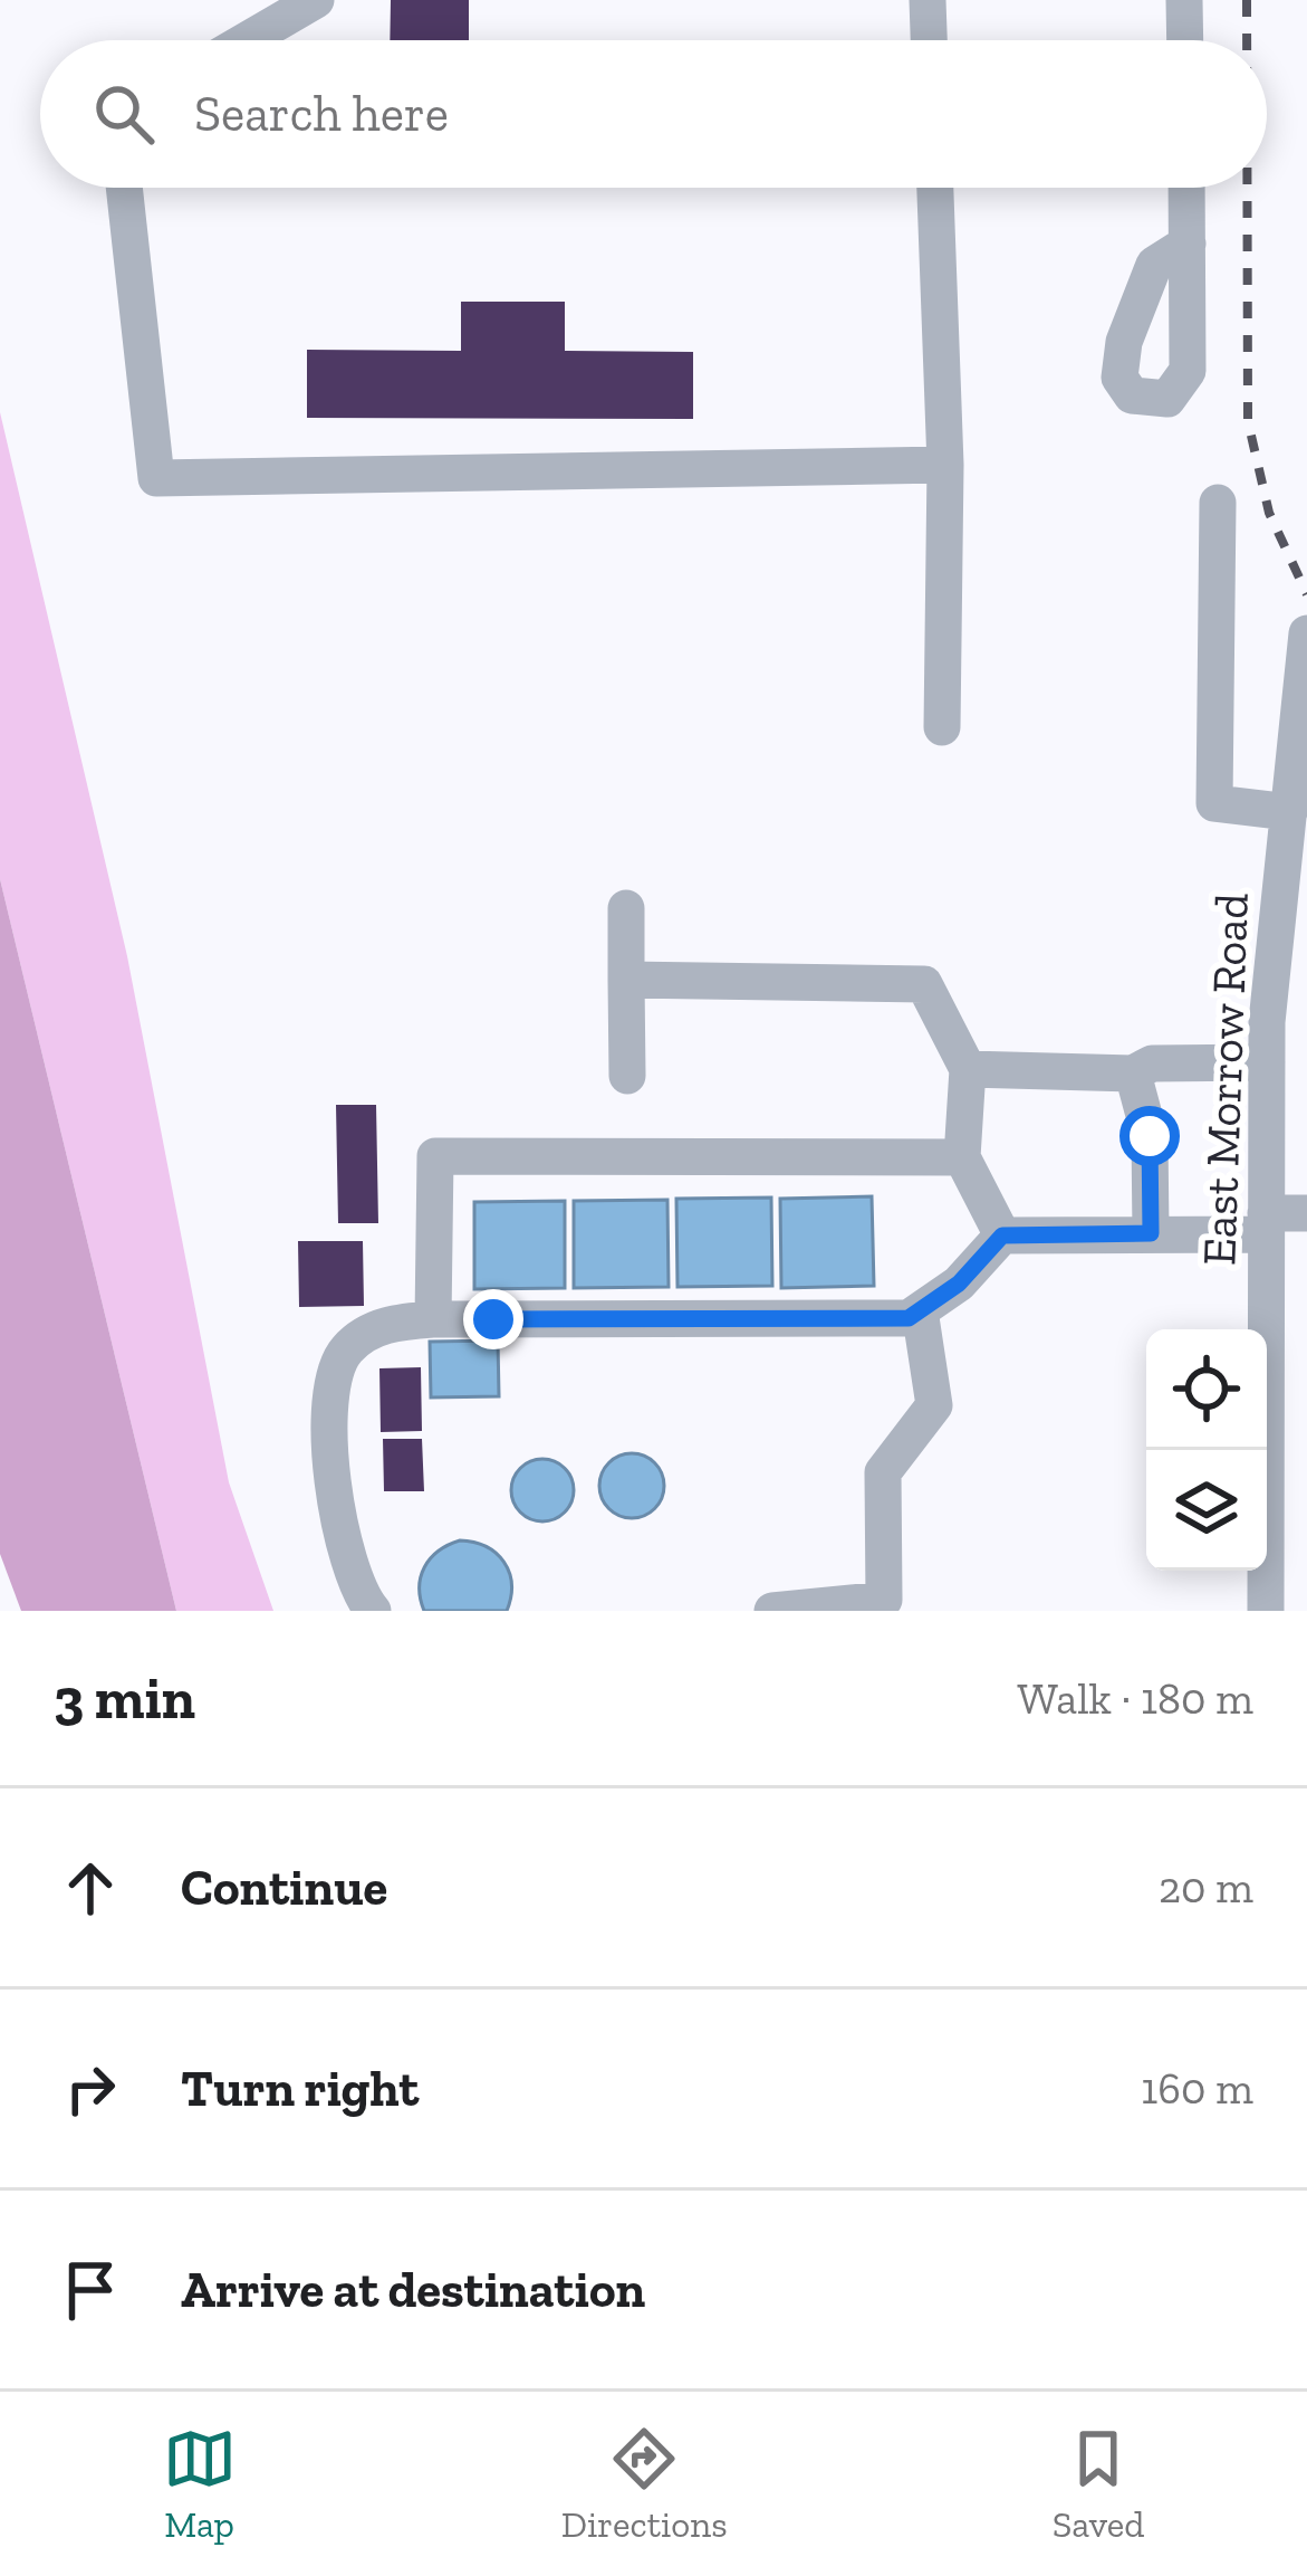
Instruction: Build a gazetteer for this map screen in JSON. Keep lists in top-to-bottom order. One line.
{"streets":{"street":["East Morrow Road"]},"page":{"search":"Search here","heading":["3 min","Walk · 180 m"],"list":[["Continue","20 m"],["Turn right","160 m"],"Arrive at destination"],"nav":["Map","Directions","Saved"]}}
